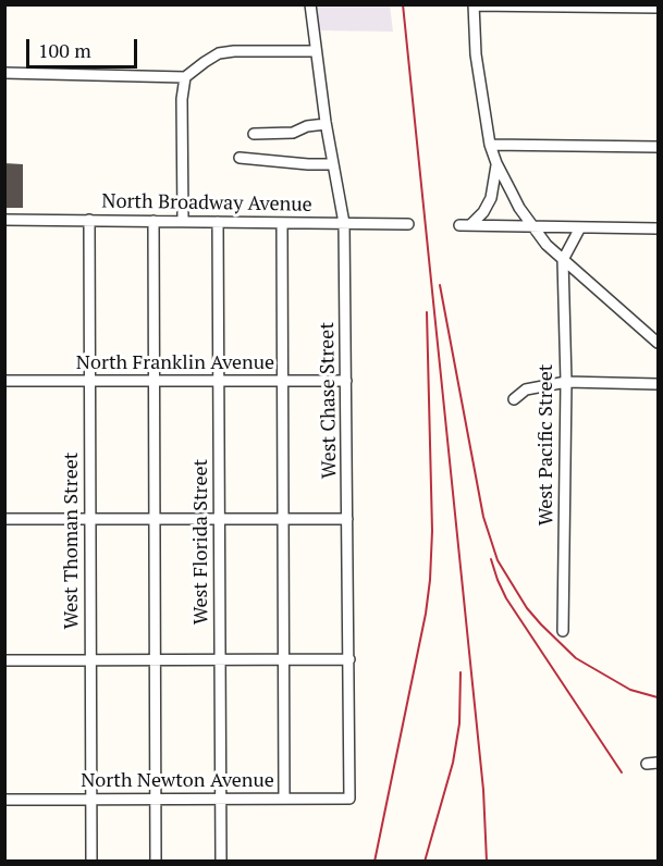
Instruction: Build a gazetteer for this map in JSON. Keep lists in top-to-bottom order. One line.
{"streets":{"street":["North Broadway Avenue","North Franklin Avenue","West Chase Street","West Pacific Street","West Thoman Street","West Florida Street","North Newton Avenue"]},"crossings":[["North Broadway Avenue","West Chase Street"],["North Broadway Avenue","West Thoman Street"],["North Broadway Avenue","West Florida Street"],["North Franklin Avenue","West Chase Street"],["North Franklin Avenue","West Thoman Street"],["North Franklin Avenue","West Florida Street"],["West Chase Street","North Newton Avenue"],["West Thoman Street","North Newton Avenue"],["West Florida Street","North Newton Avenue"]],"scale_bar":"100 m"}
